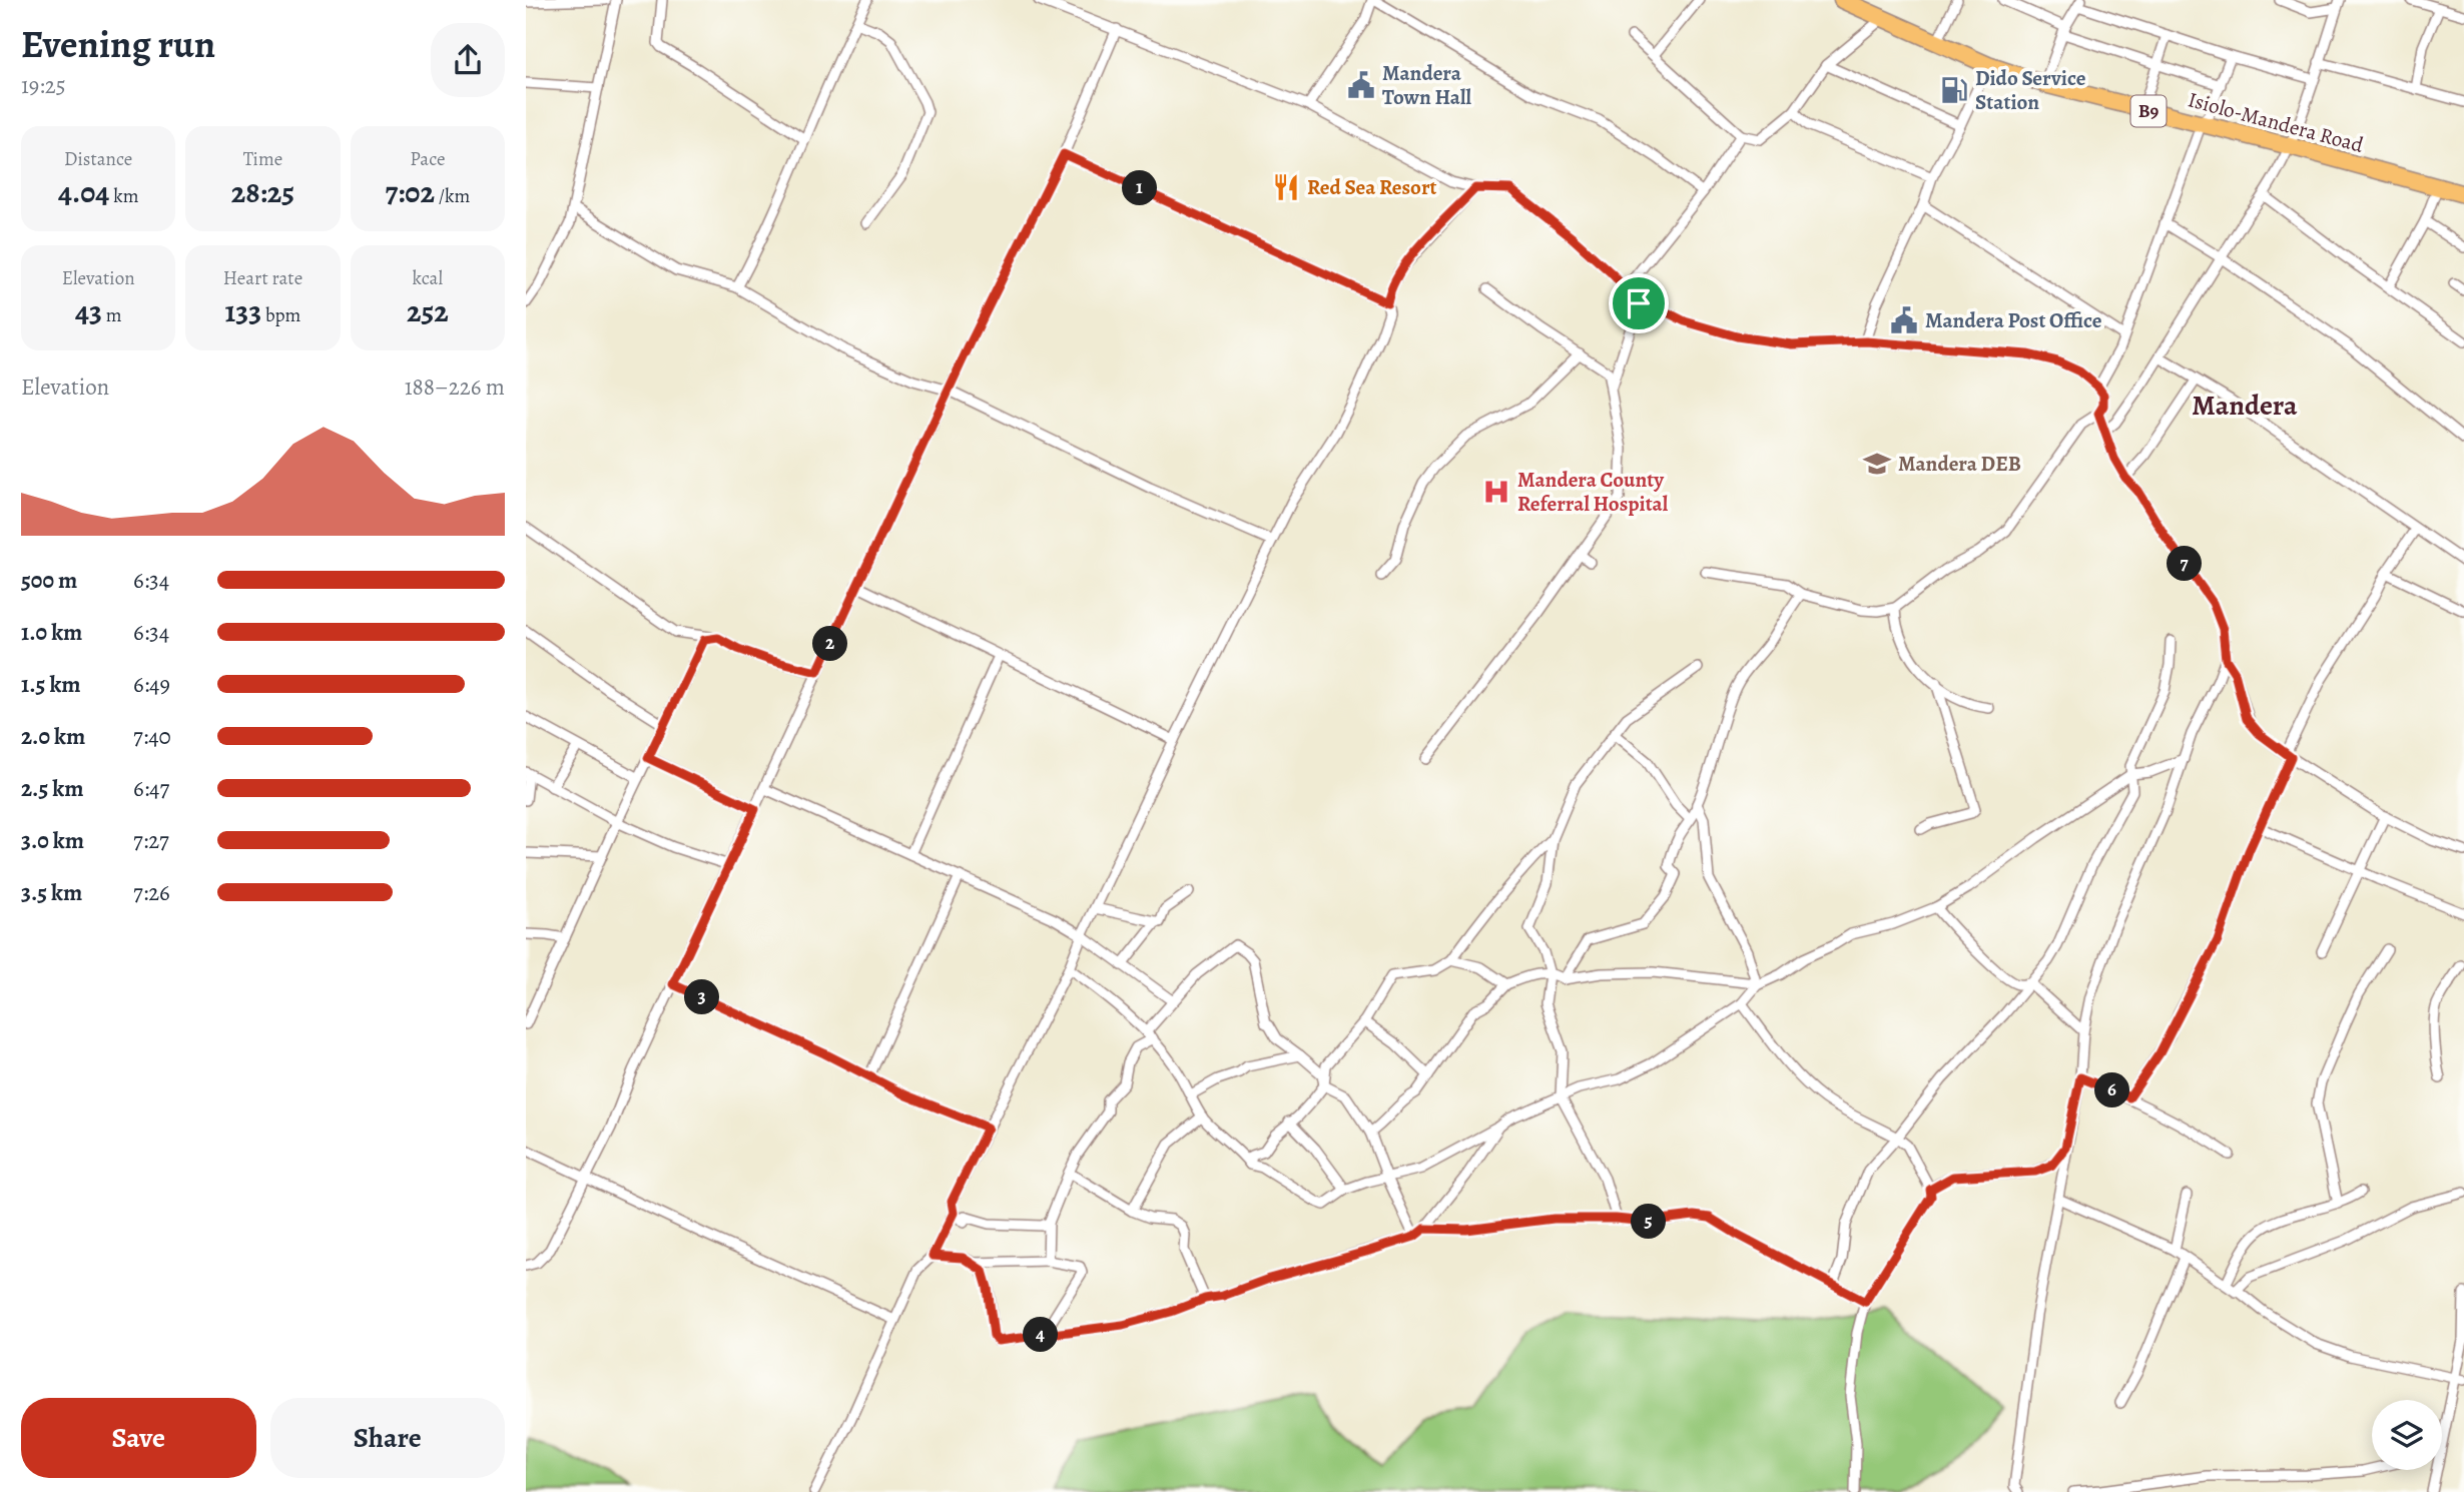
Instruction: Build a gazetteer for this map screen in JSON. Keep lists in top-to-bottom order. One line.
{"streets":{"highway":["B9","Isiolo-Mandera Road"]},"districts":["Mandera"],"places":{"public building":["Mandera Town Hall","Mandera Post Office"],"fuel station":["Dido Service Station"],"restaurant":["Red Sea Resort"],"school or university":["Mandera DEB"],"hospital":["Mandera County Referral Hospital"]},"page":{"heading":["Evening run","19:25"],"stats":[["Distance","4.04 km"],["Time","28:25"],["Pace","7:02 /km"],["Elevation","43 m"],["Heart rate","133 bpm"],["kcal","252"]],"pins":["1","7","2","3","6","5","4"],"chart":["Elevation","188–226 m"],"list":[{"name":"500 m","note":"6:34"},{"name":"1.0 km","note":"6:34"},{"name":"1.5 km","note":"6:49"},{"name":"2.0 km","note":"7:40"},{"name":"2.5 km","note":"6:47"},{"name":"3.0 km","note":"7:27"},{"name":"3.5 km","note":"7:26"}],"buttons":["Save","Share"]}}
